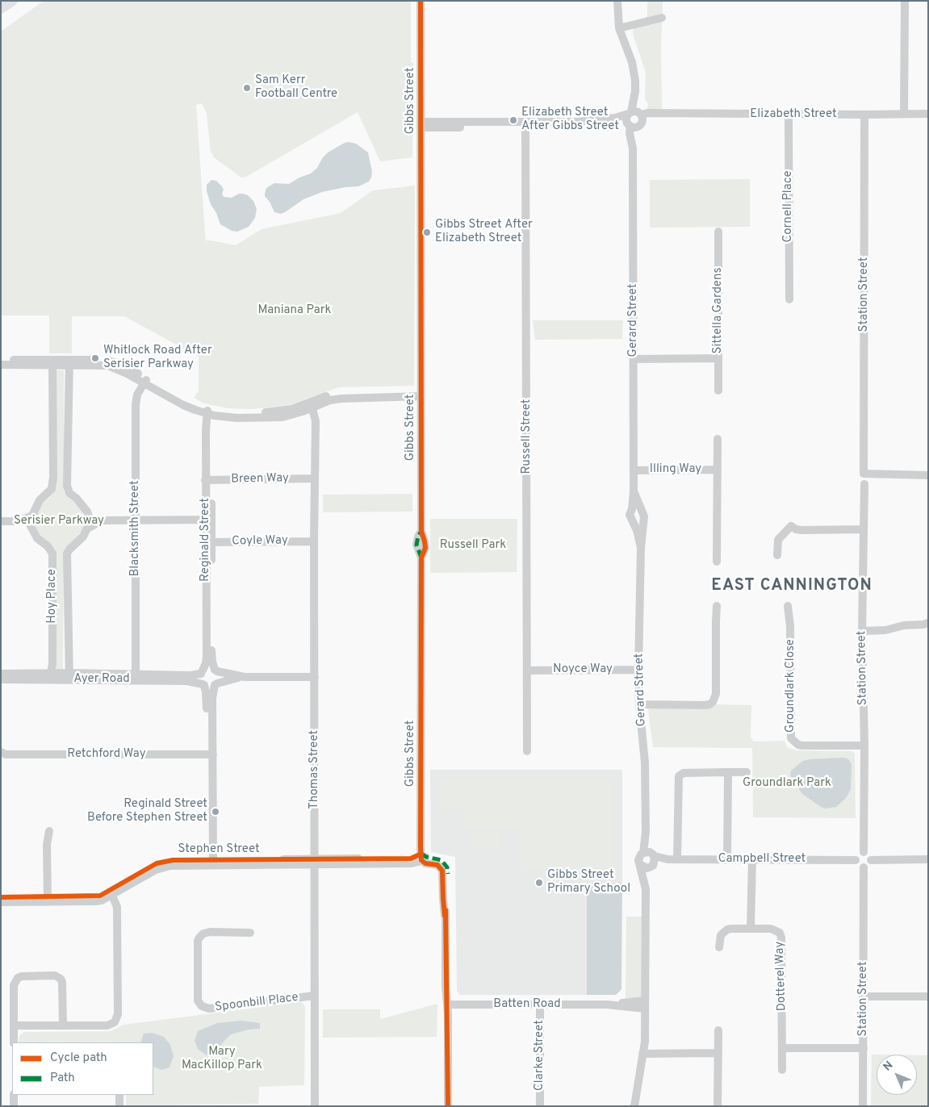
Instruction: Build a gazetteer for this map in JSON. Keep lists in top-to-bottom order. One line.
{"streets":{"street":["Gibbs Street","Elizabeth Street","Cornell Place","Station Street","Sittella Gardens","Gerard Street","Russell Street","Illing Way","Breen Way","Blacksmith Street","Reginald Street","Coyle Way","Hoy Place","Noyce Way","Ayer Road","Groundlark Close","Retchford Way","Thomas Street","Stephen Street","Campbell Street","Dotterel Way","Spoonbill Place","Batten Road","Clarke Street"]},"crossings":[["Gibbs Street","Elizabeth Street"],["Gibbs Street","Stephen Street"],["Elizabeth Street","Cornell Place"],["Elizabeth Street","Station Street"],["Elizabeth Street","Gerard Street"],["Elizabeth Street","Russell Street"],["Station Street","Groundlark Close"],["Station Street","Campbell Street"],["Gerard Street","Illing Way"],["Gerard Street","Noyce Way"],["Gerard Street","Campbell Street"],["Gerard Street","Batten Road"],["Russell Street","Noyce Way"],["Breen Way","Reginald Street"],["Breen Way","Thomas Street"],["Blacksmith Street","Ayer Road"],["Reginald Street","Coyle Way"],["Reginald Street","Ayer Road"],["Coyle Way","Thomas Street"],["Hoy Place","Ayer Road"],["Thomas Street","Stephen Street"],["Thomas Street","Spoonbill Place"],["Batten Road","Clarke Street"]],"districts":["EAST CANNINGTON"],"parks":["Maniana Park","Serisier Parkway","Russell Park","Groundlark Park","Mary MacKillop Park"],"places":["Sam Kerr Football Centre","Elizabeth Street After Gibbs Street","Gibbs Street After Elizabeth Street","Whitlock Road After Serisier Parkway","Reginald Street Before Stephen Street","Gibbs Street Primary School"],"legend":["Cycle path","Path"],"north":"top left"}
